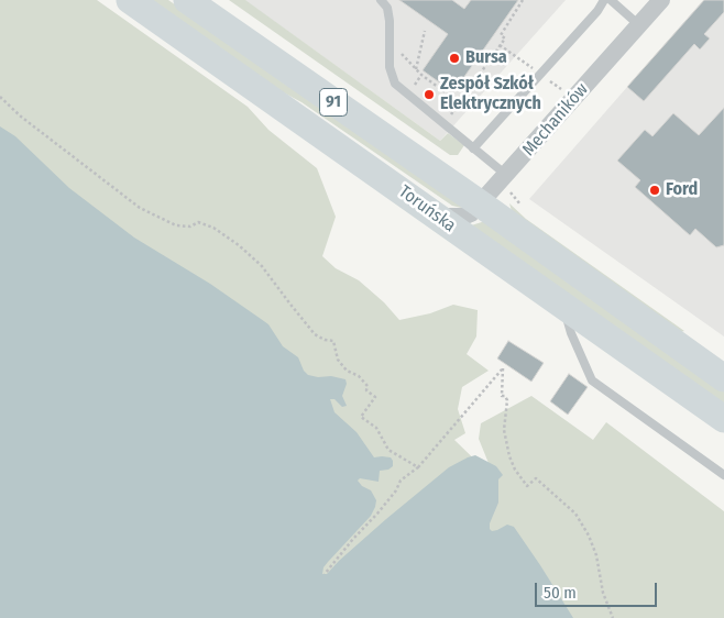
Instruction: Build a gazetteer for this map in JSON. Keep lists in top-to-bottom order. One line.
{"streets":{"main road":["91","Toruńska"],"street":["Mechaników"]},"crossings":[["Mechaników","Toruńska"]],"places":["Bursa","Zespół Szkół Elektrycznych","Ford"],"scale_bar":"50 m"}
